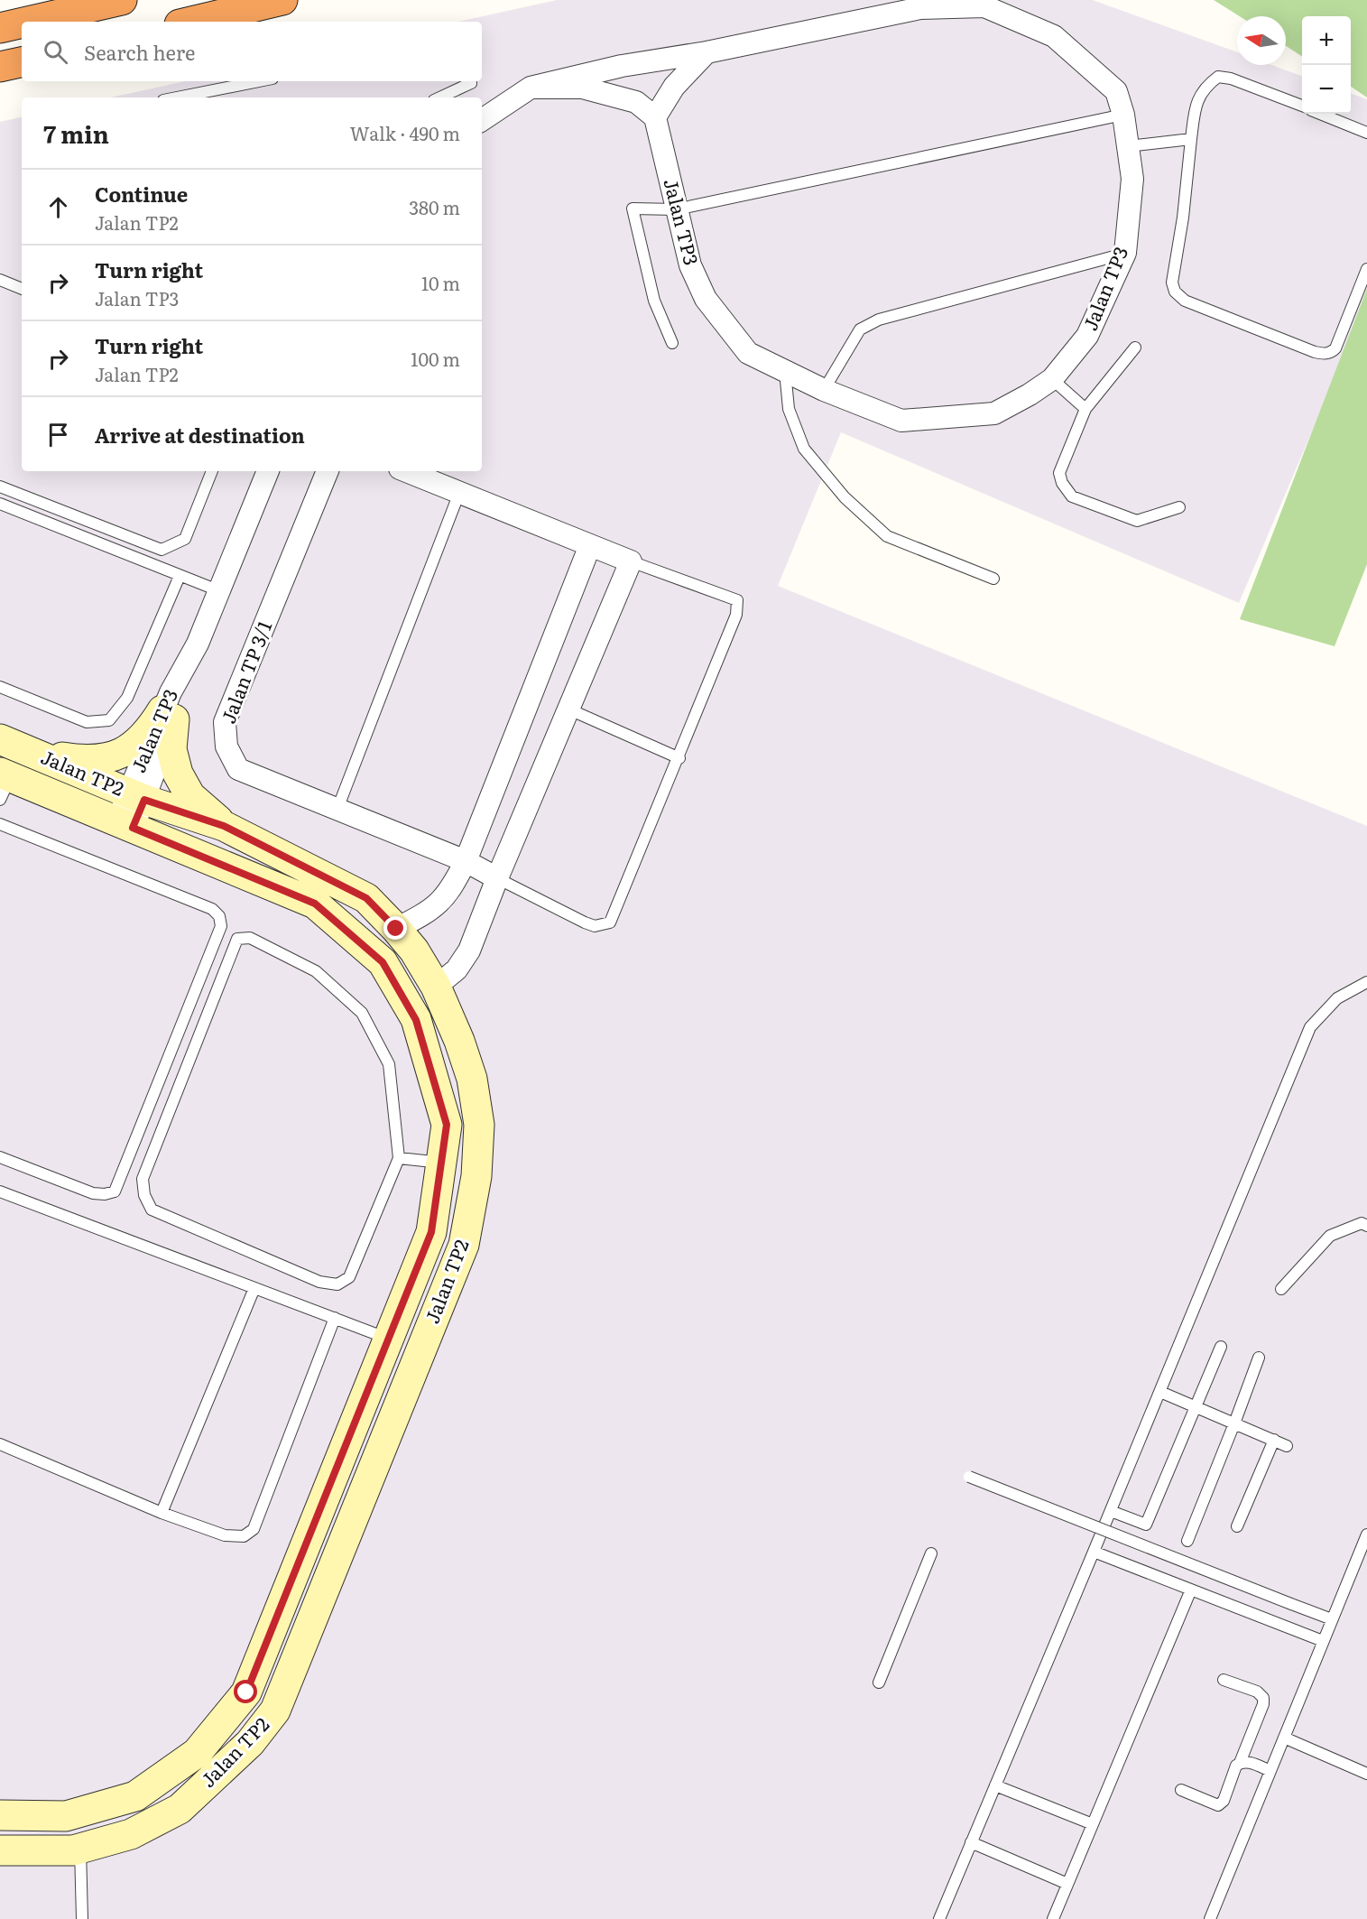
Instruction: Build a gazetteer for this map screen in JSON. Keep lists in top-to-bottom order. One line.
{"streets":{"street":["Jalan TP3","Jalan TP 3/1","Jalan TP2"]},"crossings":[["Jalan TP3","Jalan TP2"]],"north":"left","page":{"map_buttons":["+","−"],"search":"Search here","heading":["7 min","Walk · 490 m"],"list":[["Continue","Jalan TP2","380 m"],["Turn right","Jalan TP3","10 m"],["Turn right","Jalan TP2","100 m"],"Arrive at destination"]}}
